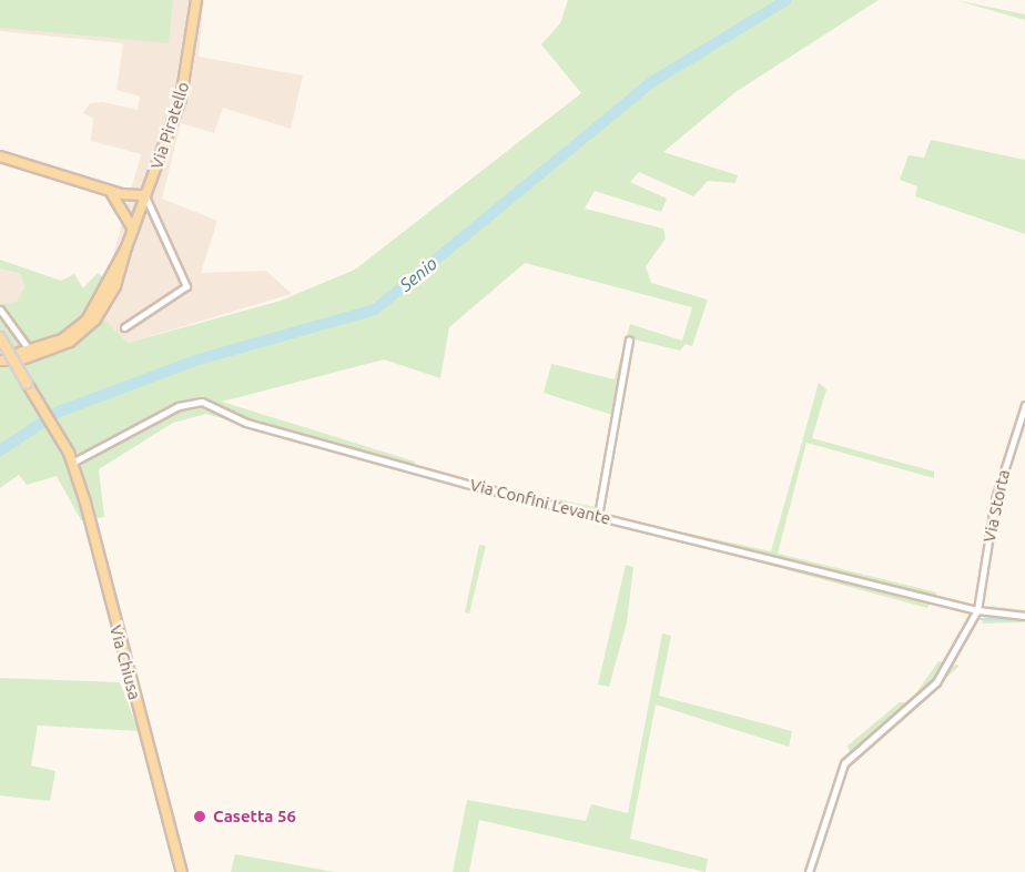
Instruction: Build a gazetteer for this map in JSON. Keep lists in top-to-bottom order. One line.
{"streets":{"main road":["Via Piratello","Via Chiusa"],"street":["Via Confini Levante","Via Storta"]},"crossings":[["Via Confini Levante","Via Storta"],["Via Confini Levante","Via Chiusa"]],"water":["Senio"],"places":["Casetta 56"]}
